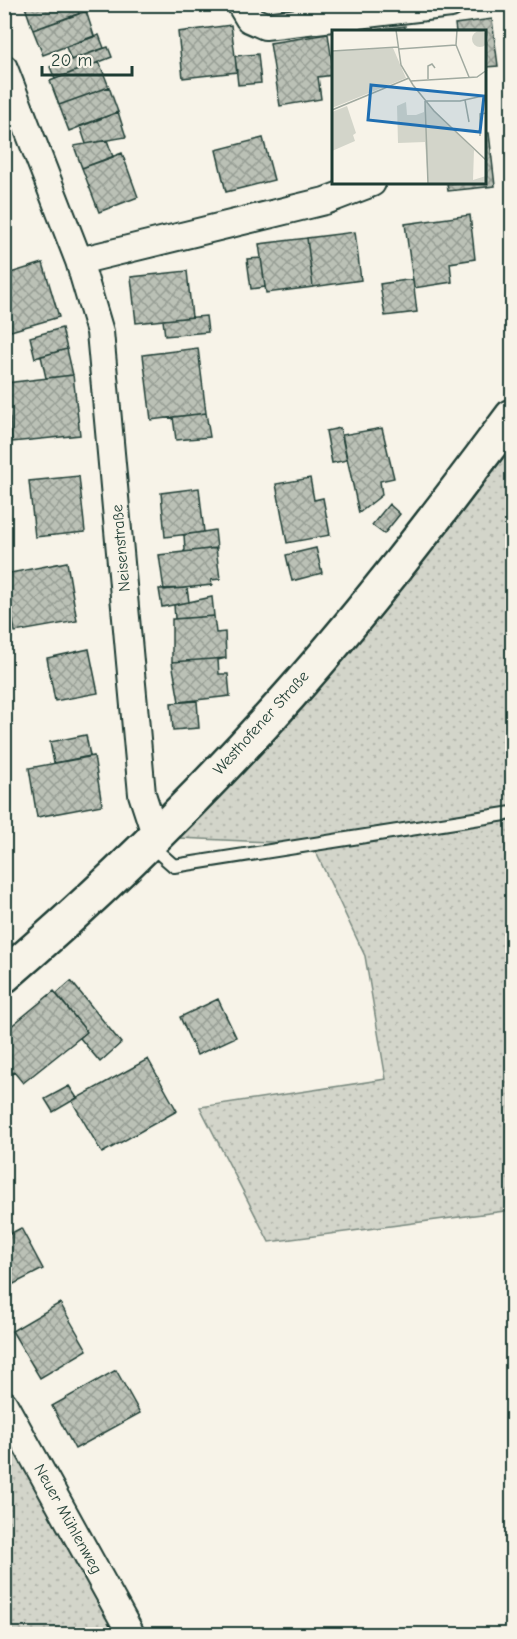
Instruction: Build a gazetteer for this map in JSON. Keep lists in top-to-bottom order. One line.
{"streets":{"street":["Neisenstraße","Westhofener Straße","Neuer Mühlenweg"]},"crossings":[["Neisenstraße","Westhofener Straße"]],"scale_bar":"20 m"}
